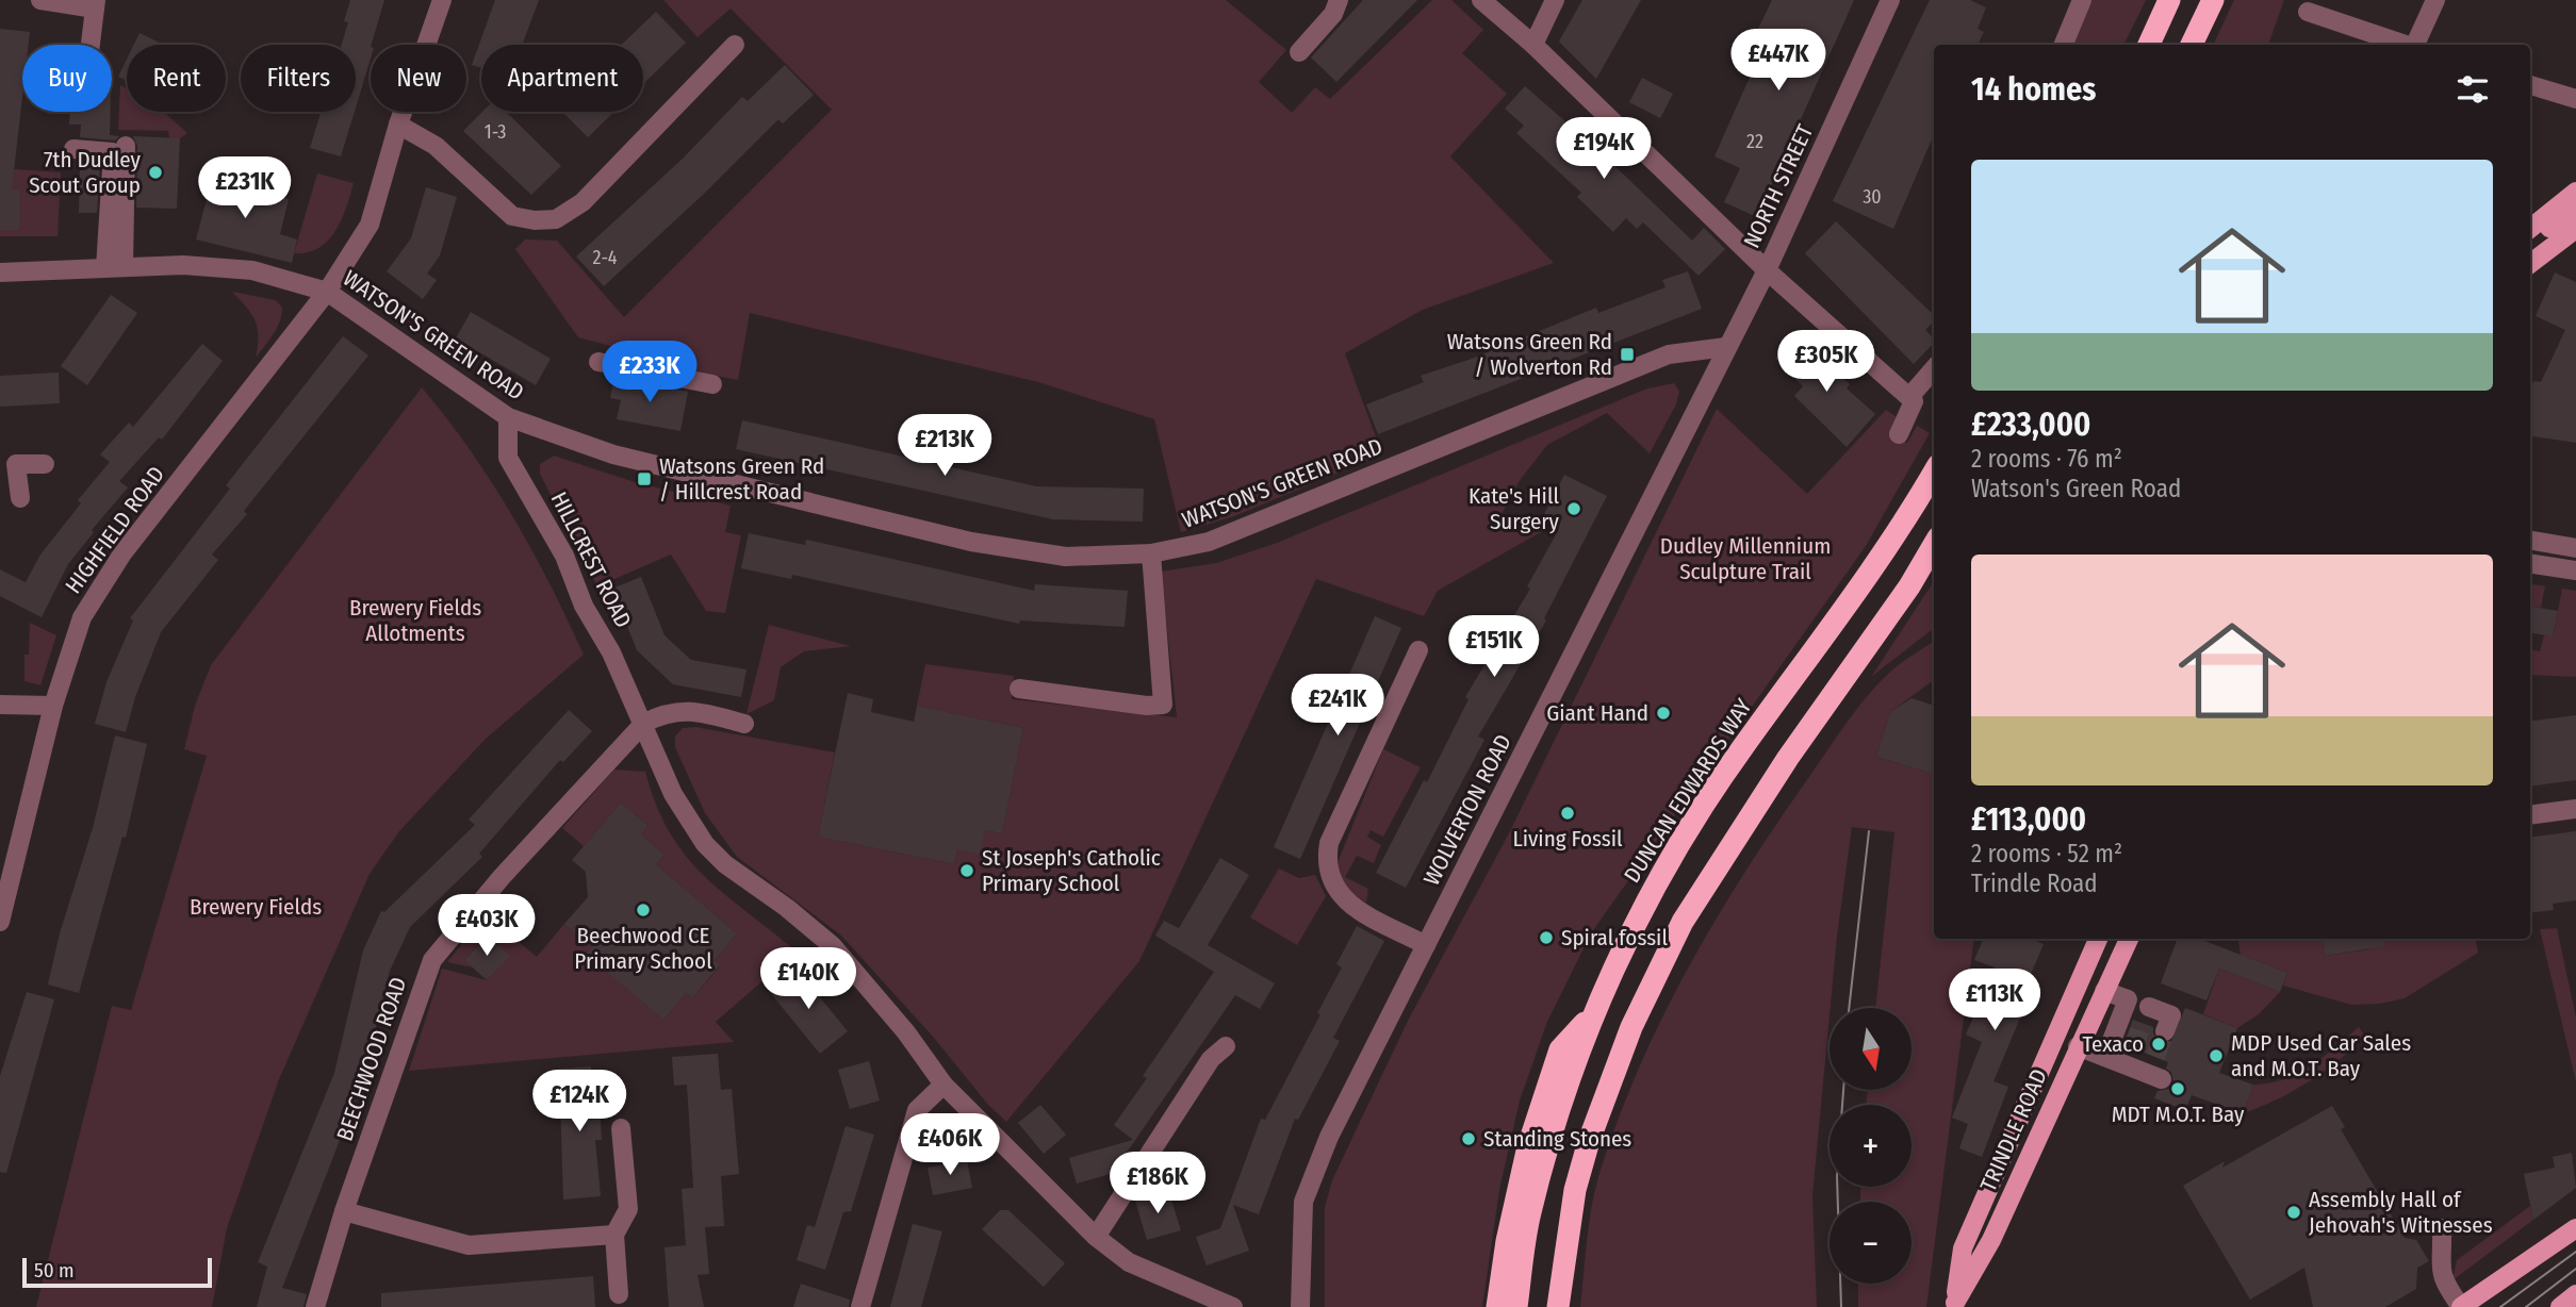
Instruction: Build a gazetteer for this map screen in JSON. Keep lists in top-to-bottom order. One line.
{"streets":{"highway":["DUNCAN EDWARDS WAY"],"main road":["TRINDLE ROAD"],"street":["NORTH STREET","WATSON'S GREEN ROAD","HIGHFIELD ROAD","HILLCREST ROAD","WOLVERTON ROAD","BEECHWOOD ROAD"]},"crossings":[["NORTH STREET","WATSON'S GREEN ROAD"],["NORTH STREET","WOLVERTON ROAD"],["WATSON'S GREEN ROAD","HIGHFIELD ROAD"],["WATSON'S GREEN ROAD","HILLCREST ROAD"],["WATSON'S GREEN ROAD","WOLVERTON ROAD"],["HILLCREST ROAD","BEECHWOOD ROAD"]],"parks":["Dudley Millennium Sculpture Trail","Brewery Fields Allotments","Brewery Fields"],"places":{"other":["7th Dudley Scout Group","Kate's Hill Surgery","Giant Hand","Living Fossil","St Joseph's Catholic Primary School","Beechwood CE Primary School","Spiral fossil","Texaco","MDP Used Car Sales and M.O.T. Bay","MDT M.O.T. Bay","Standing Stones","Assembly Hall of Jehovah's Witnesses"],"transit":["Watsons Green Rd / Wolverton Rd","Watsons Green Rd / Hillcrest Road"]},"house_numbers":["1-3","22","30","2-4"],"scale_bar":"50 m","north":"bottom","page":{"price":["£447K","£194K","£231K","£305K","£233K","£213K","£151K","£241K","£403K","£140K","£113K","£124K","£406K","£186K"],"chip":["Buy","Rent","Filters","New","Apartment"],"heading":"14 homes","list":[{"name":"£233,000","note":"2 rooms · 76 m² · Watson's Green Road"},{"name":"£113,000","note":"2 rooms · 52 m² · Trindle Road"}],"map_buttons":["+","−"],"scale":"50 m"}}
